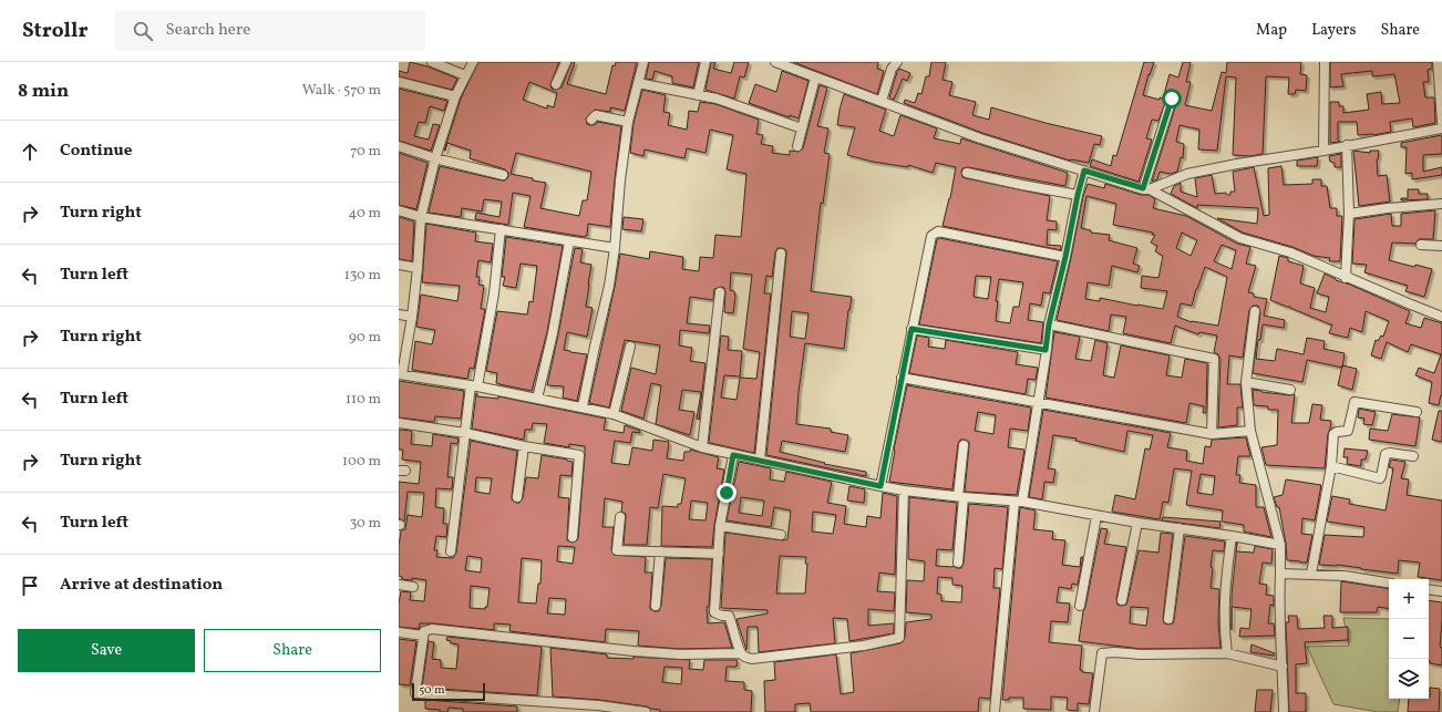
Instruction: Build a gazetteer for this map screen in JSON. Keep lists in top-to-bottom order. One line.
{"scale_bar":"50 m","page":{"header":"Strollr","search":"Search here","nav":["Map","Layers","Share"],"heading":["8 min","Walk · 570 m"],"list":[["Continue","70 m"],["Turn right","40 m"],["Turn left","130 m"],["Turn right","90 m"],["Turn left","110 m"],["Turn right","100 m"],["Turn left","30 m"],"Arrive at destination"],"map_buttons":["+","−"],"buttons":["Save","Share"],"scale":"50 m"}}
